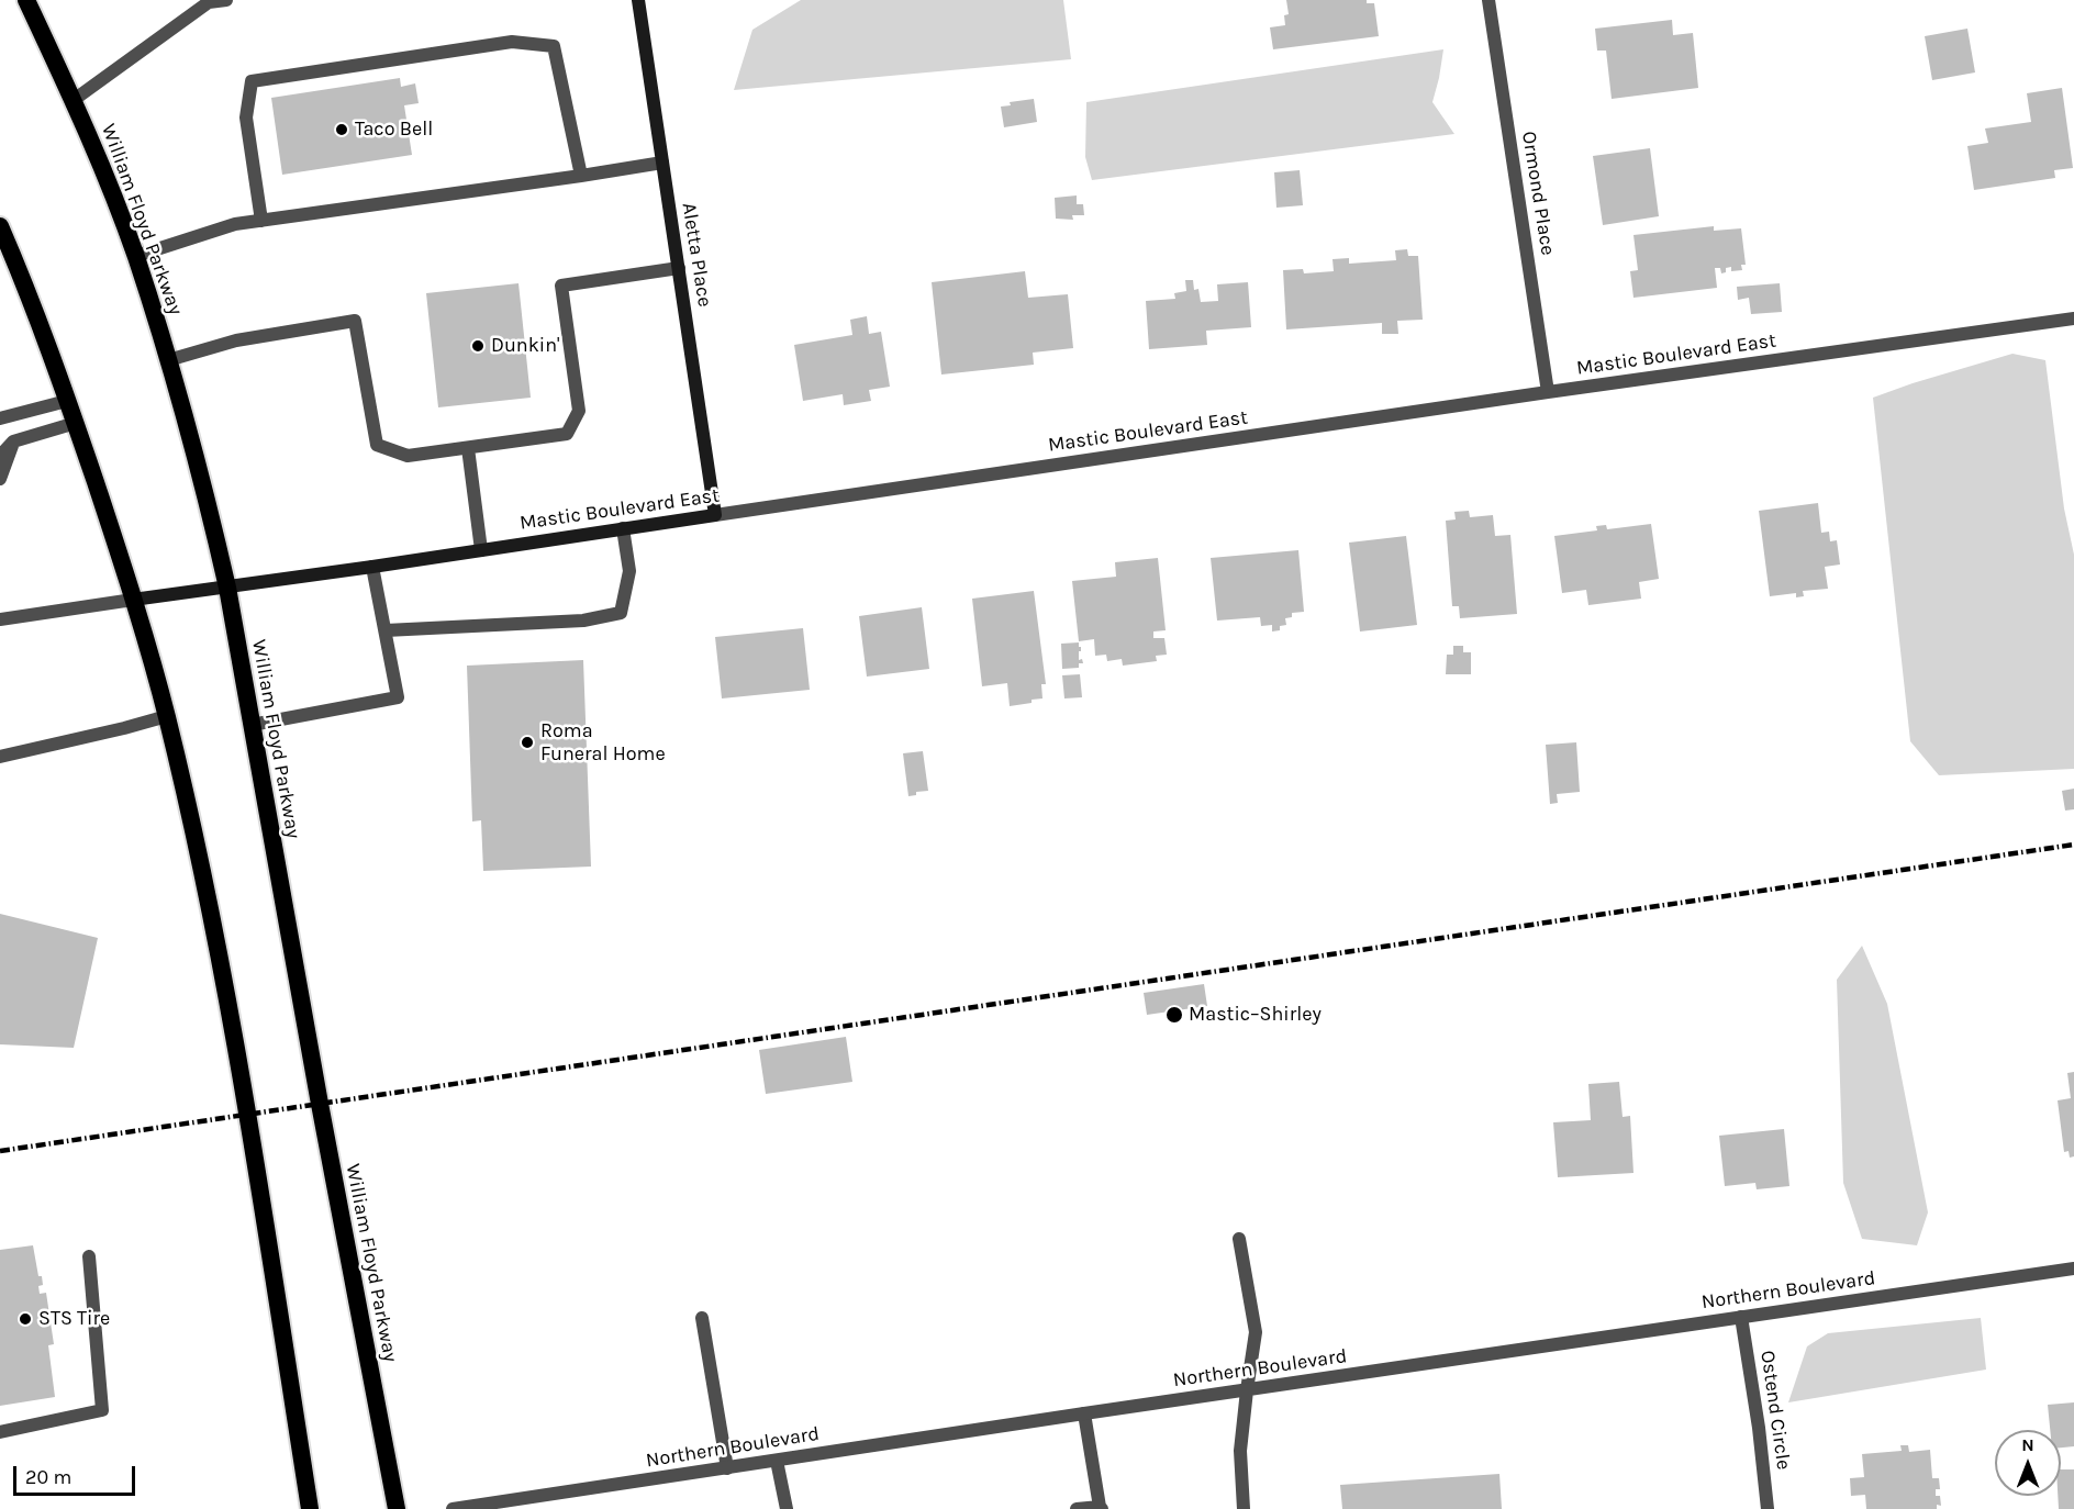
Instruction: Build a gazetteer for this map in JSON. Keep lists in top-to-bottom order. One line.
{"streets":{"highway":["William Floyd Parkway"],"main road":["Aletta Place","Mastic Boulevard East"],"street":["Ormond Place","Northern Boulevard","Ostend Circle"]},"crossings":[["Ormond Place","Mastic Boulevard East"],["William Floyd Parkway","Mastic Boulevard East"],["Aletta Place","Mastic Boulevard East"],["Northern Boulevard","Ostend Circle"]],"places":["Taco Bell","Dunkin'","Roma Funeral Home","Mastic–Shirley","STS Tire"],"scale_bar":"20 m","north":"top"}
